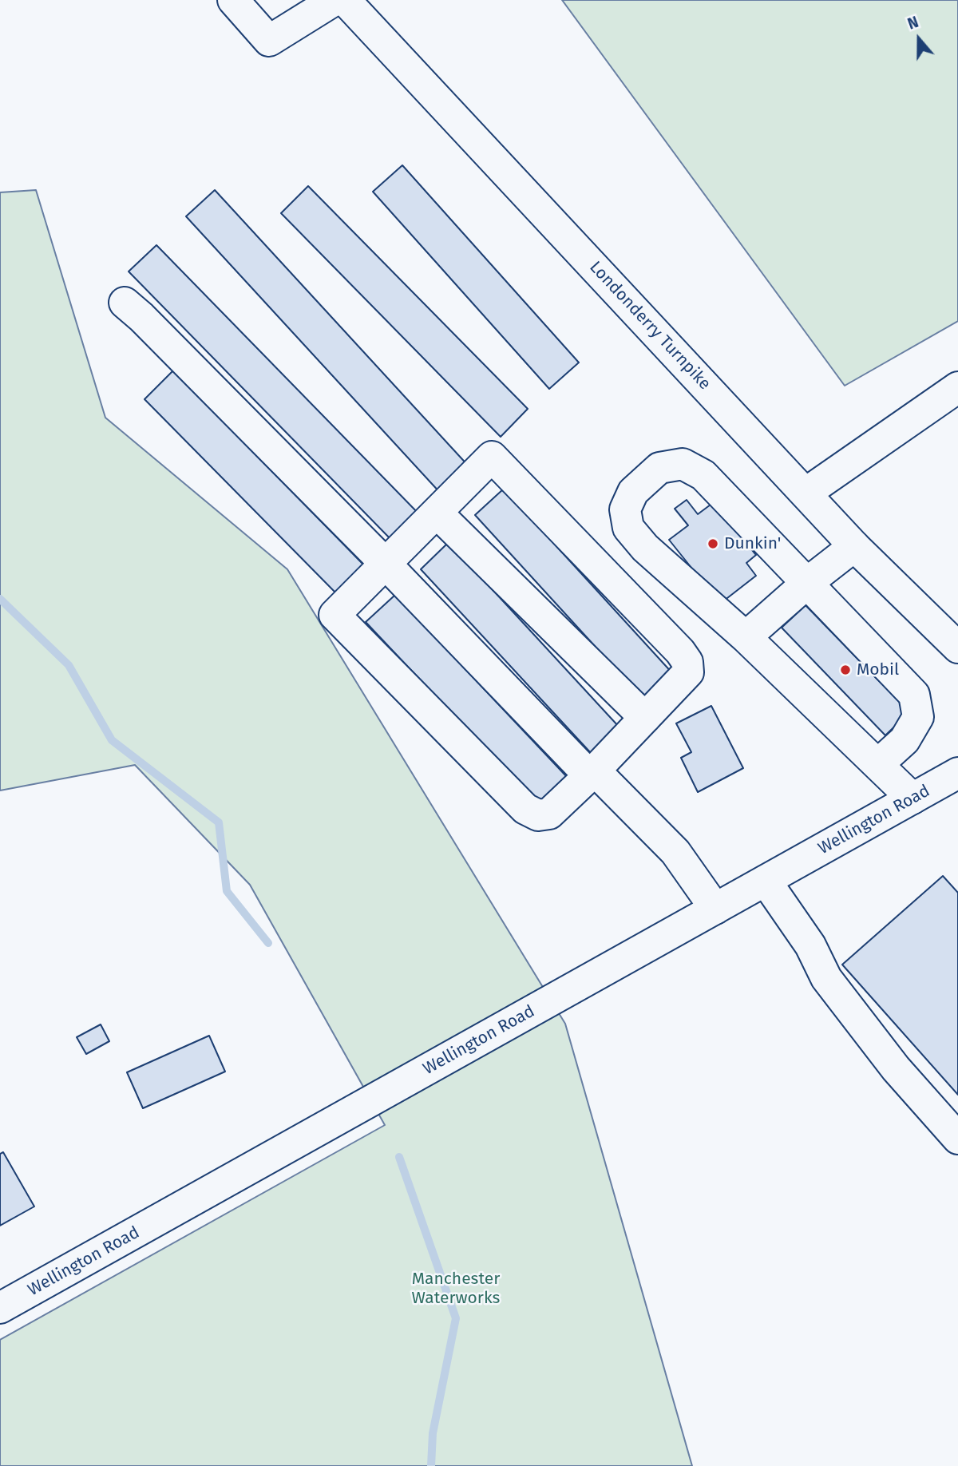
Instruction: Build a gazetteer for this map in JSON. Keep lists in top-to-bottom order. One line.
{"streets":{"main road":["Londonderry Turnpike","Wellington Road"]},"parks":["Manchester Waterworks"],"places":["Dunkin'","Mobil"],"north":"top"}
